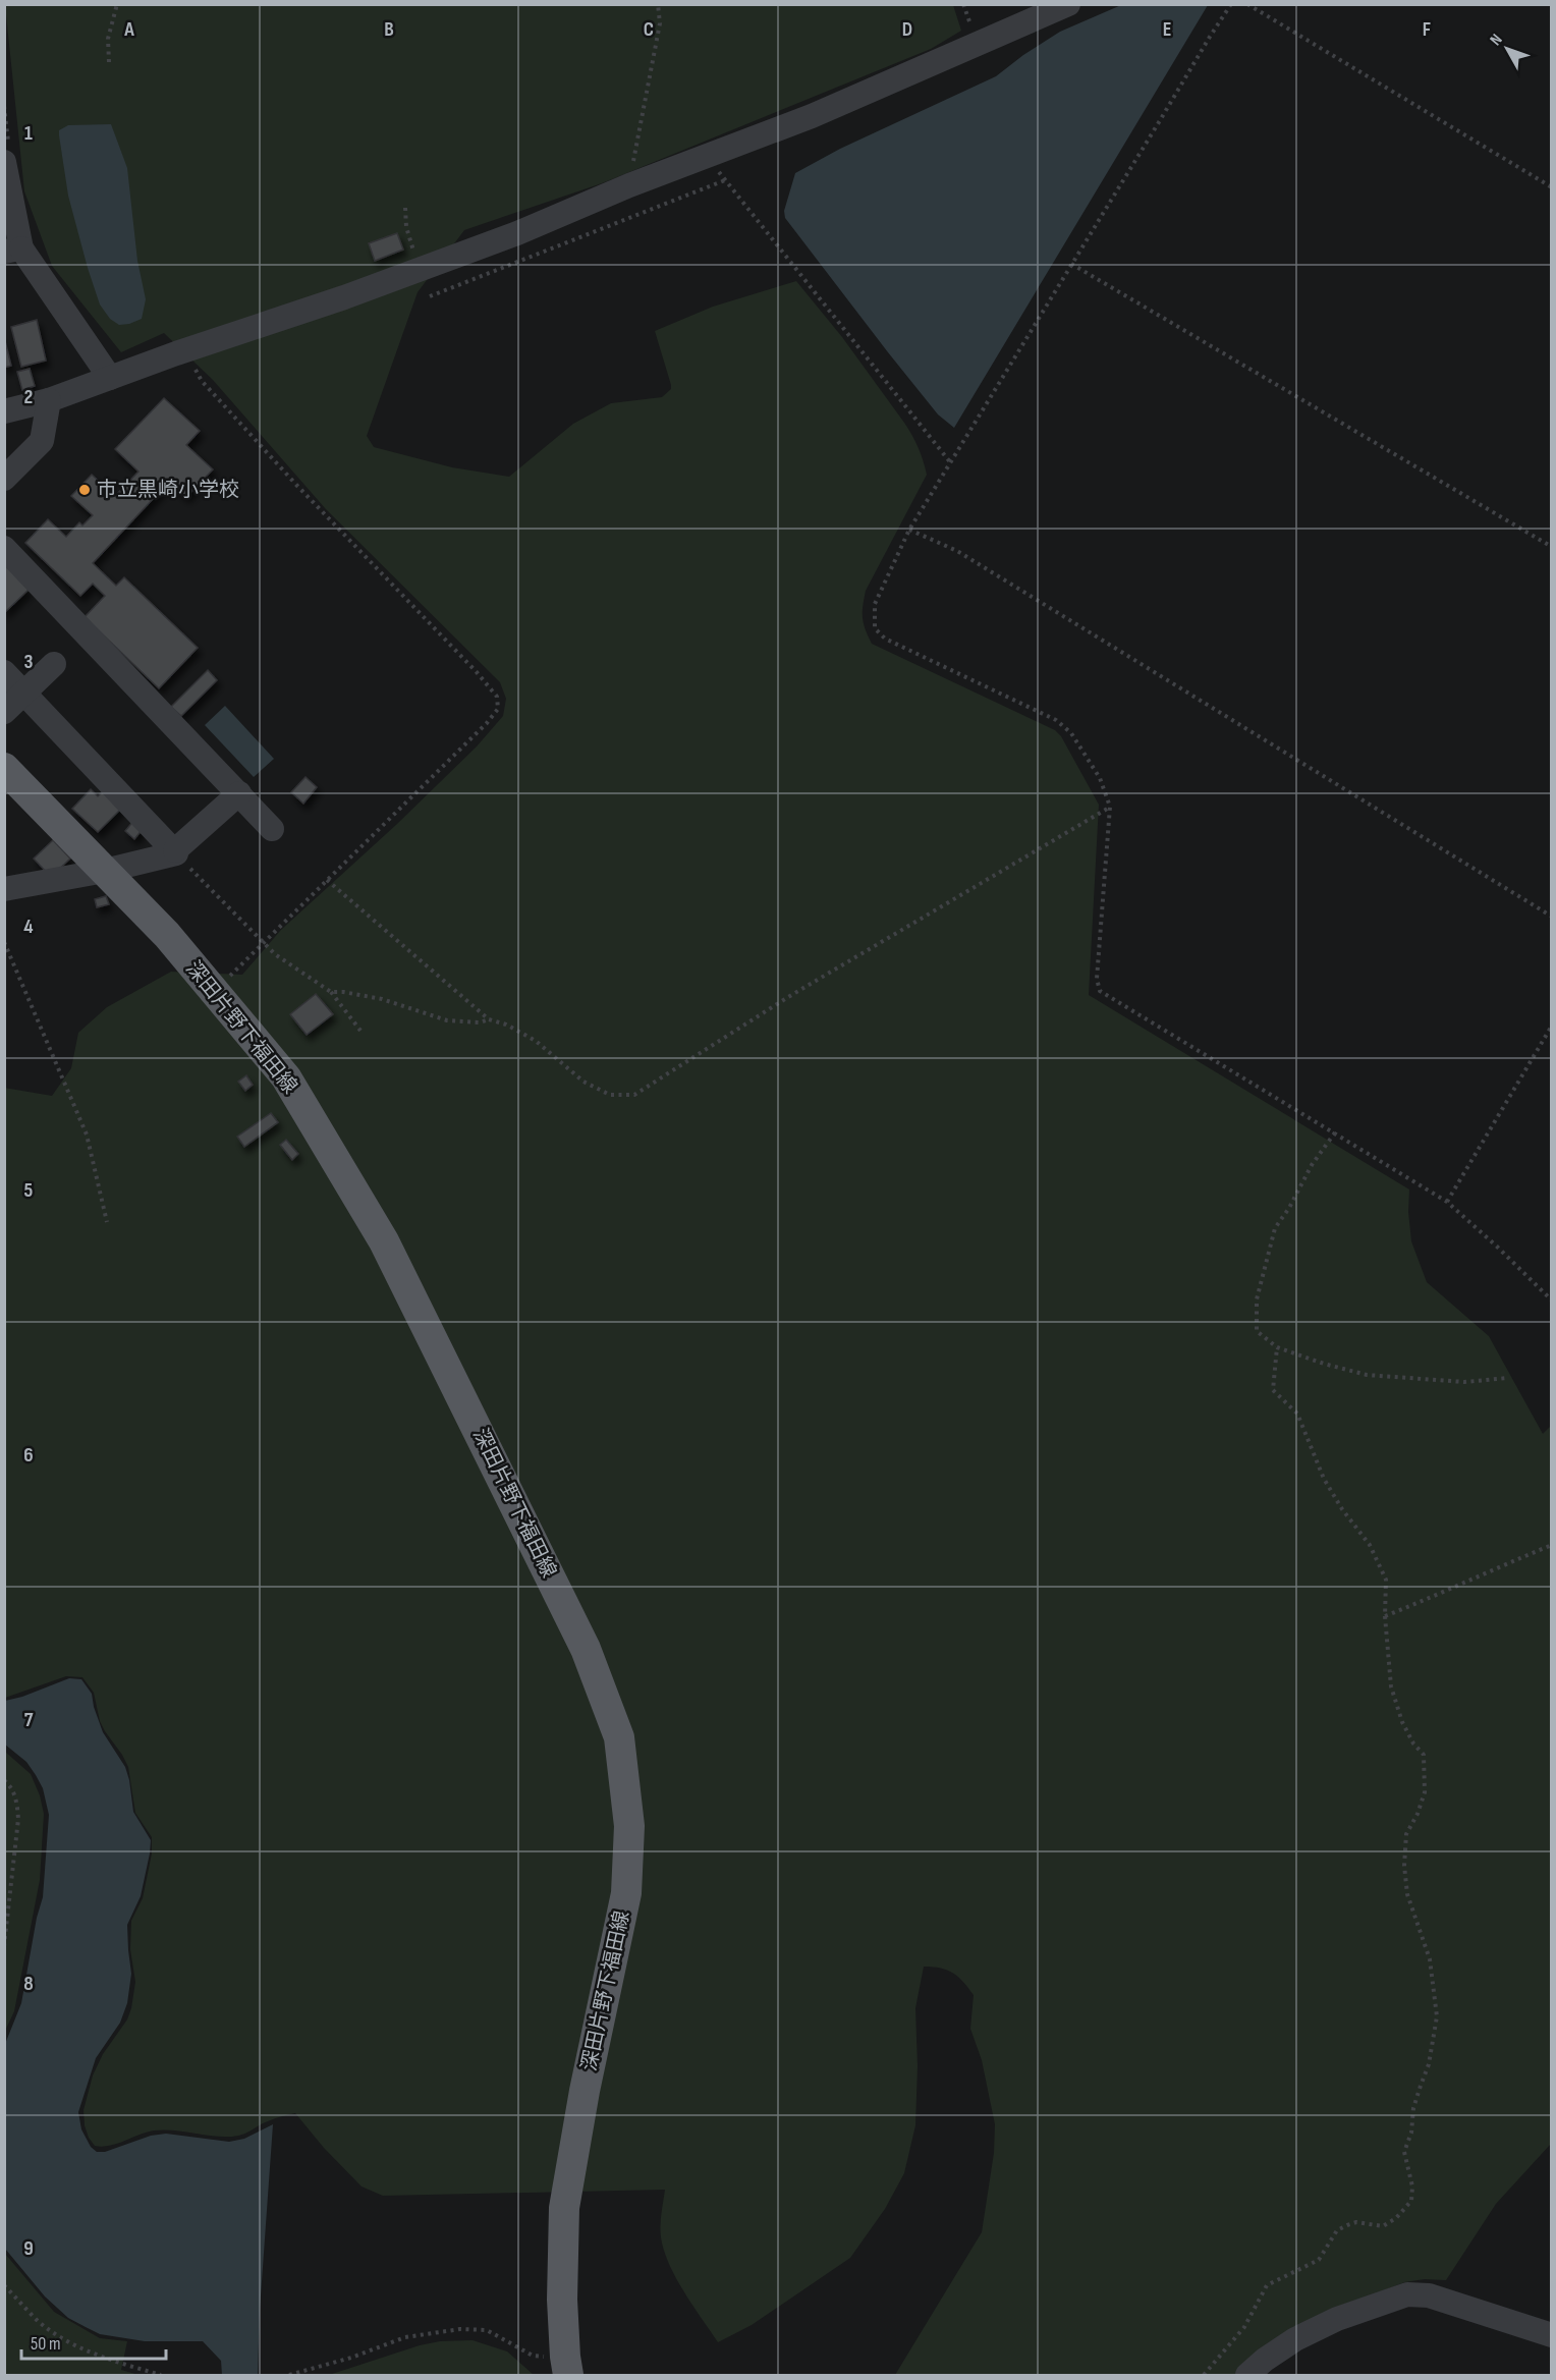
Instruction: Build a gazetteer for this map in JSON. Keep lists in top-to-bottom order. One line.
{"streets":{"main road":["深田片野下福田線"]},"places":["市立黒崎小学校"],"scale_bar":"50 m","north":"top left","grid":{"columns":["A","B","C","D","E","F"],"rows":["1","2","3","4","5","6","7","8","9"]}}
